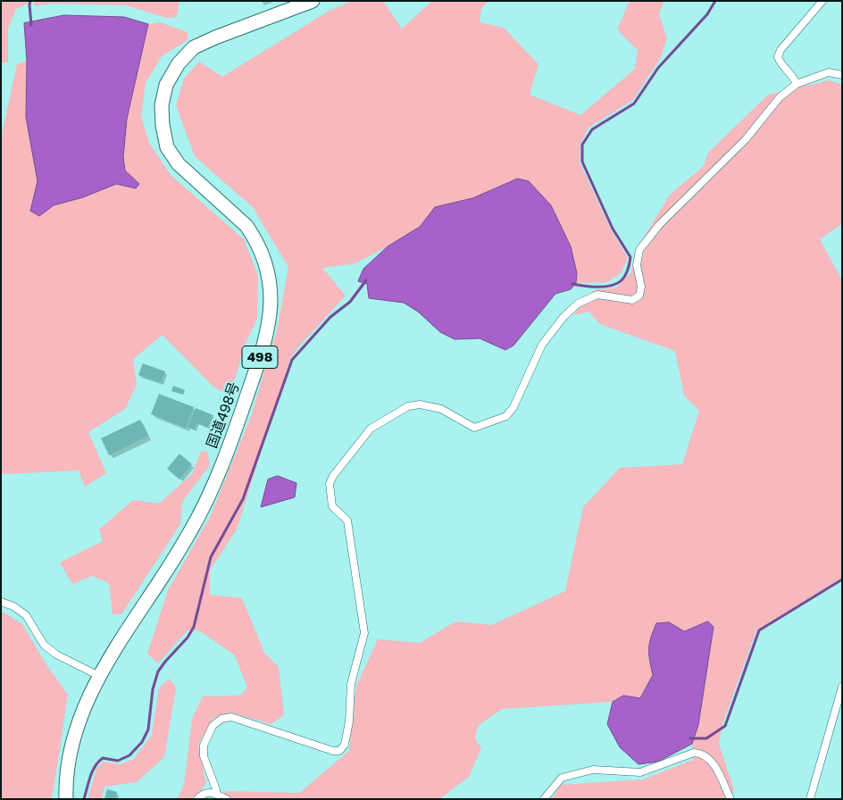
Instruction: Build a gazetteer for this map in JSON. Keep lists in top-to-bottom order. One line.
{"streets":{"highway":["498","国道498号"]}}
